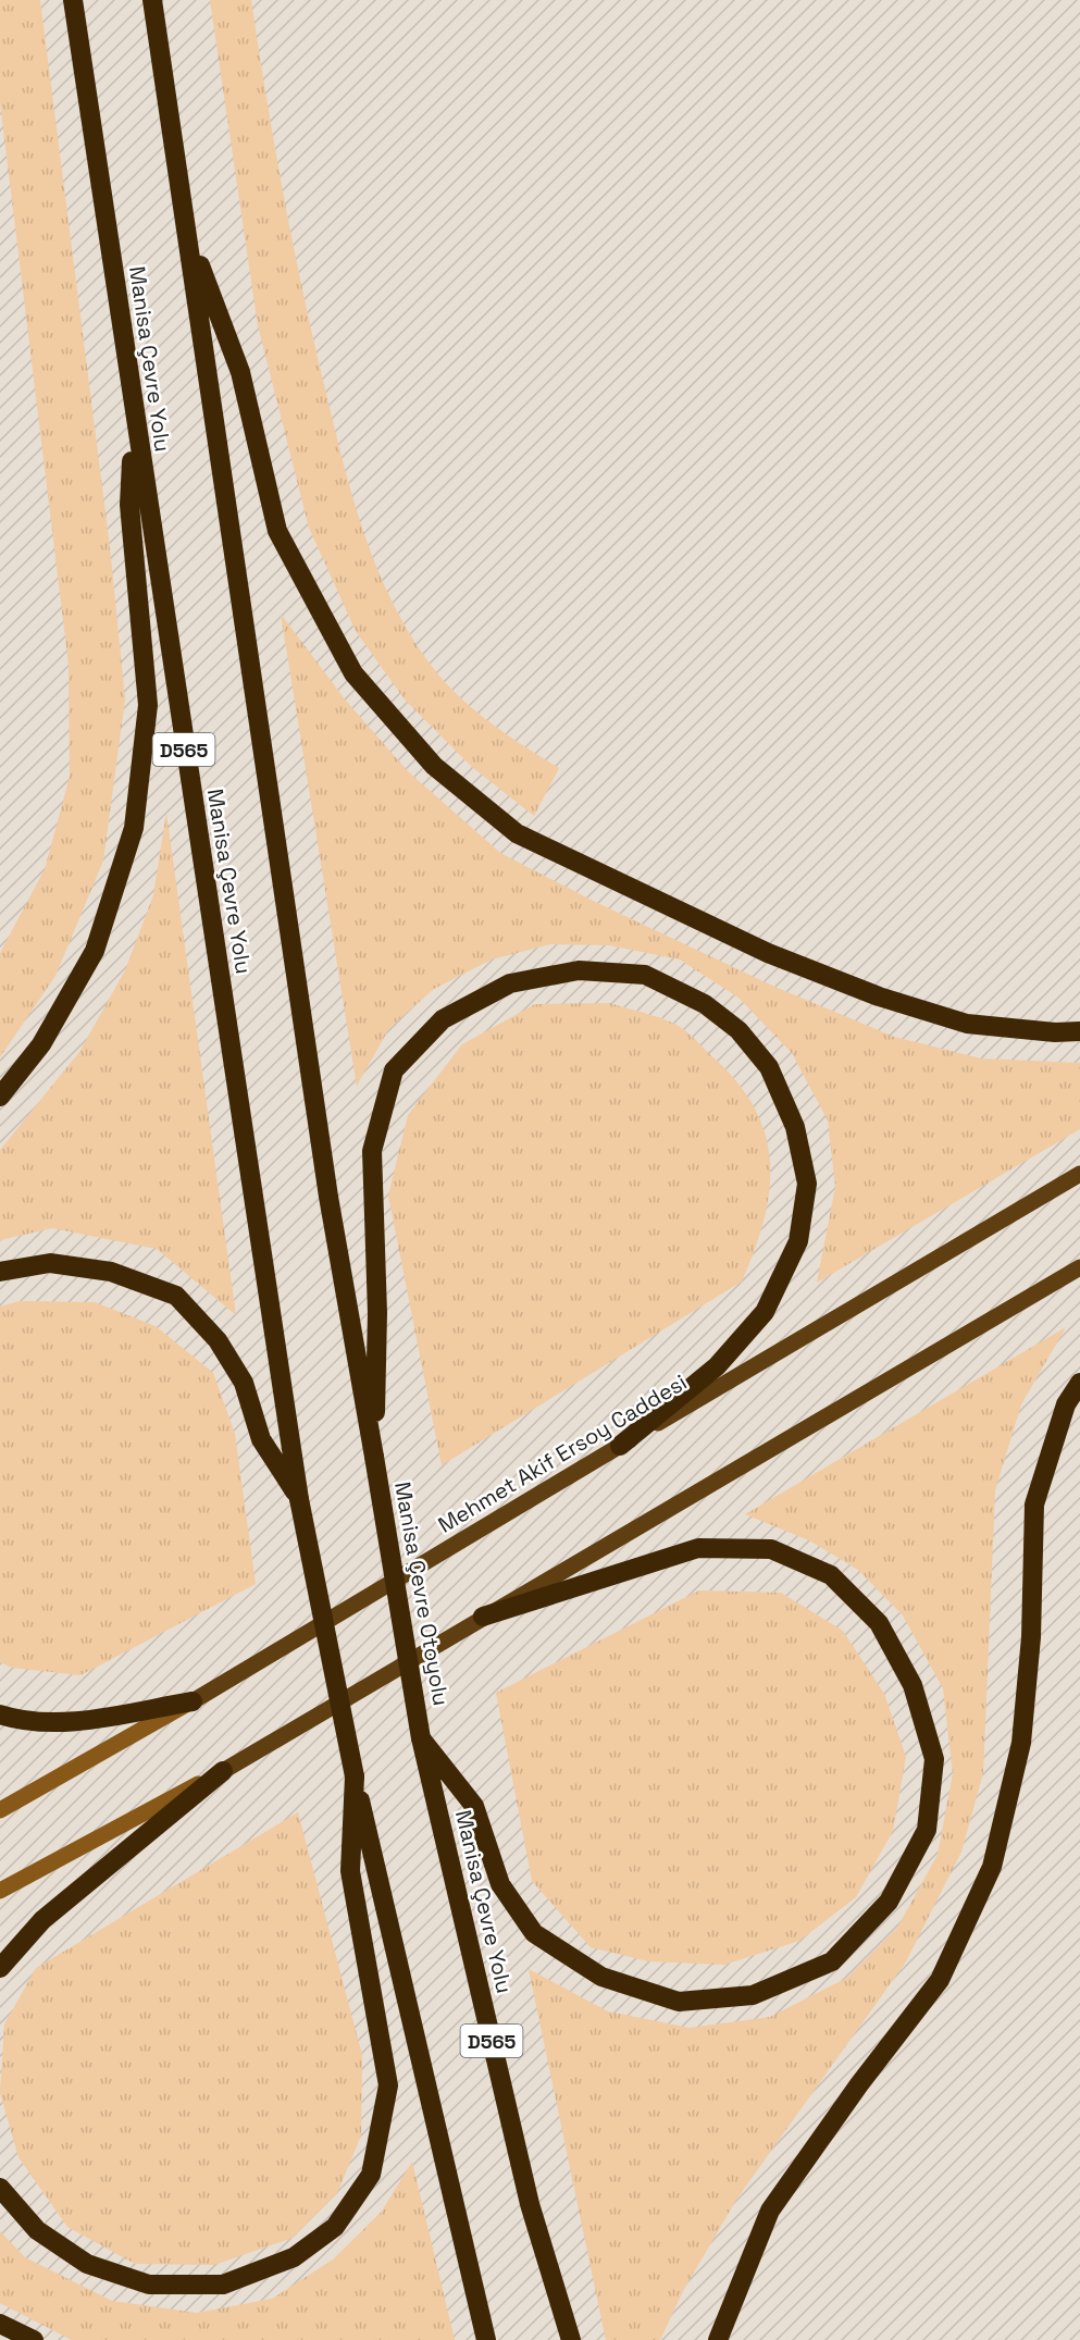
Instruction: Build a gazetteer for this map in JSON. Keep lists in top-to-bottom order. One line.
{"streets":{"highway":["Manisa Çevre Yolu","D565","Manisa Çevre Otoyolu"],"main road":["Mehmet Akif Ersoy Caddesi"]},"crossings":[["Manisa Çevre Yolu","D565"],["Manisa Çevre Yolu","Manisa Çevre Otoyolu"],["D565","Manisa Çevre Otoyolu"]]}
